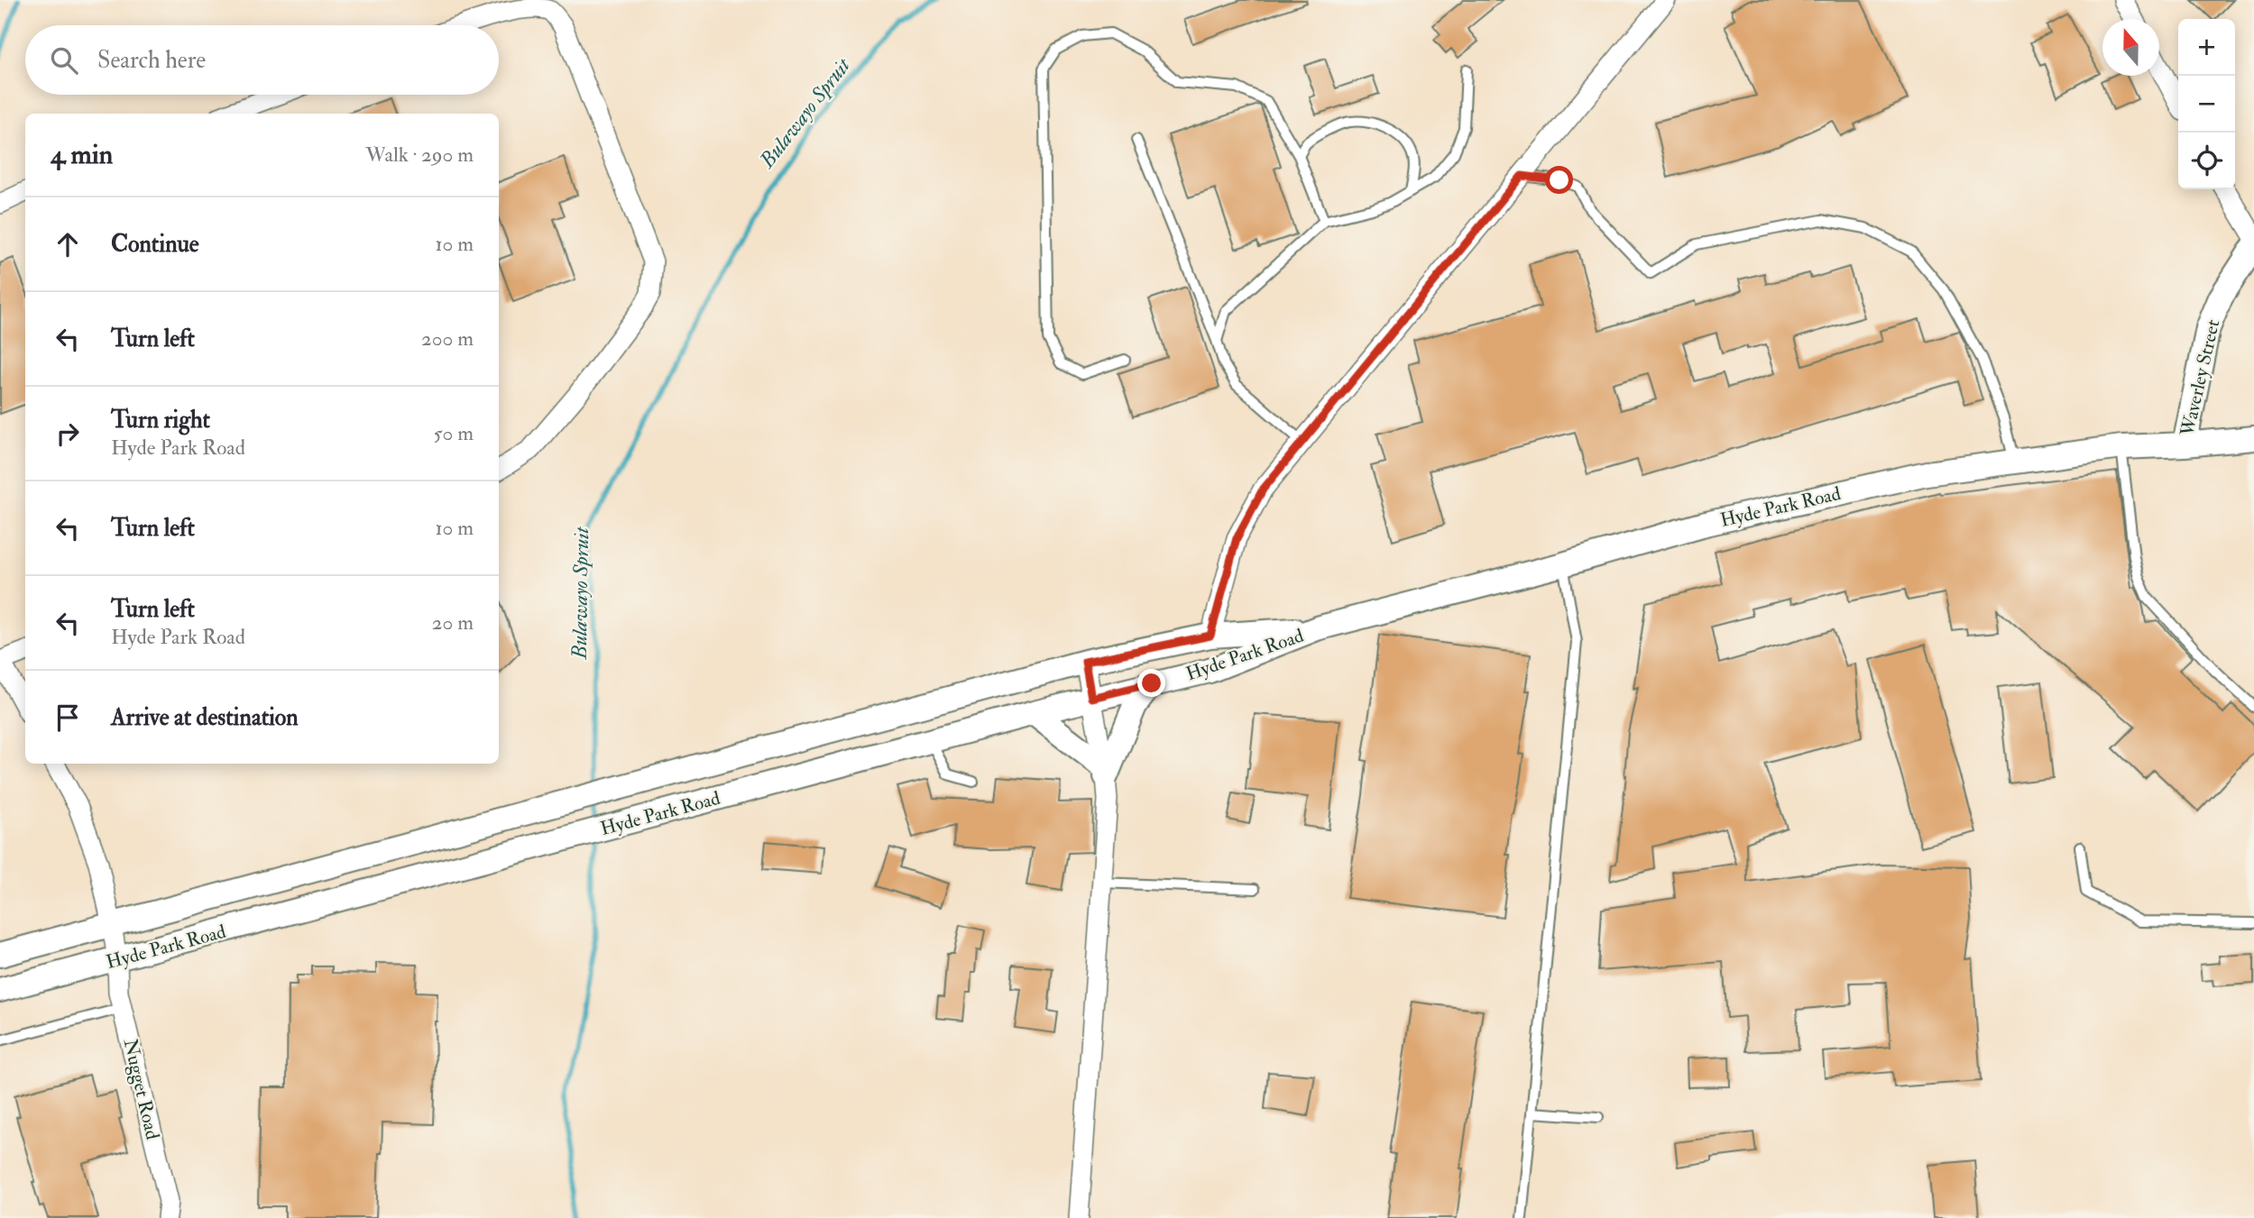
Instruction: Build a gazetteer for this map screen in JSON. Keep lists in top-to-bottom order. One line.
{"streets":{"street":["Waverley Street","Hyde Park Road","Nugget Road"]},"crossings":[["Waverley Street","Hyde Park Road"],["Hyde Park Road","Nugget Road"]],"water":["Bulawayo Spruit"],"north":"top","page":{"map_buttons":["+","−"],"search":"Search here","heading":["4 min","Walk · 290 m"],"list":[["Continue","10 m"],["Turn left","200 m"],["Turn right","Hyde Park Road","50 m"],["Turn left","10 m"],["Turn left","Hyde Park Road","20 m"],"Arrive at destination"]}}
